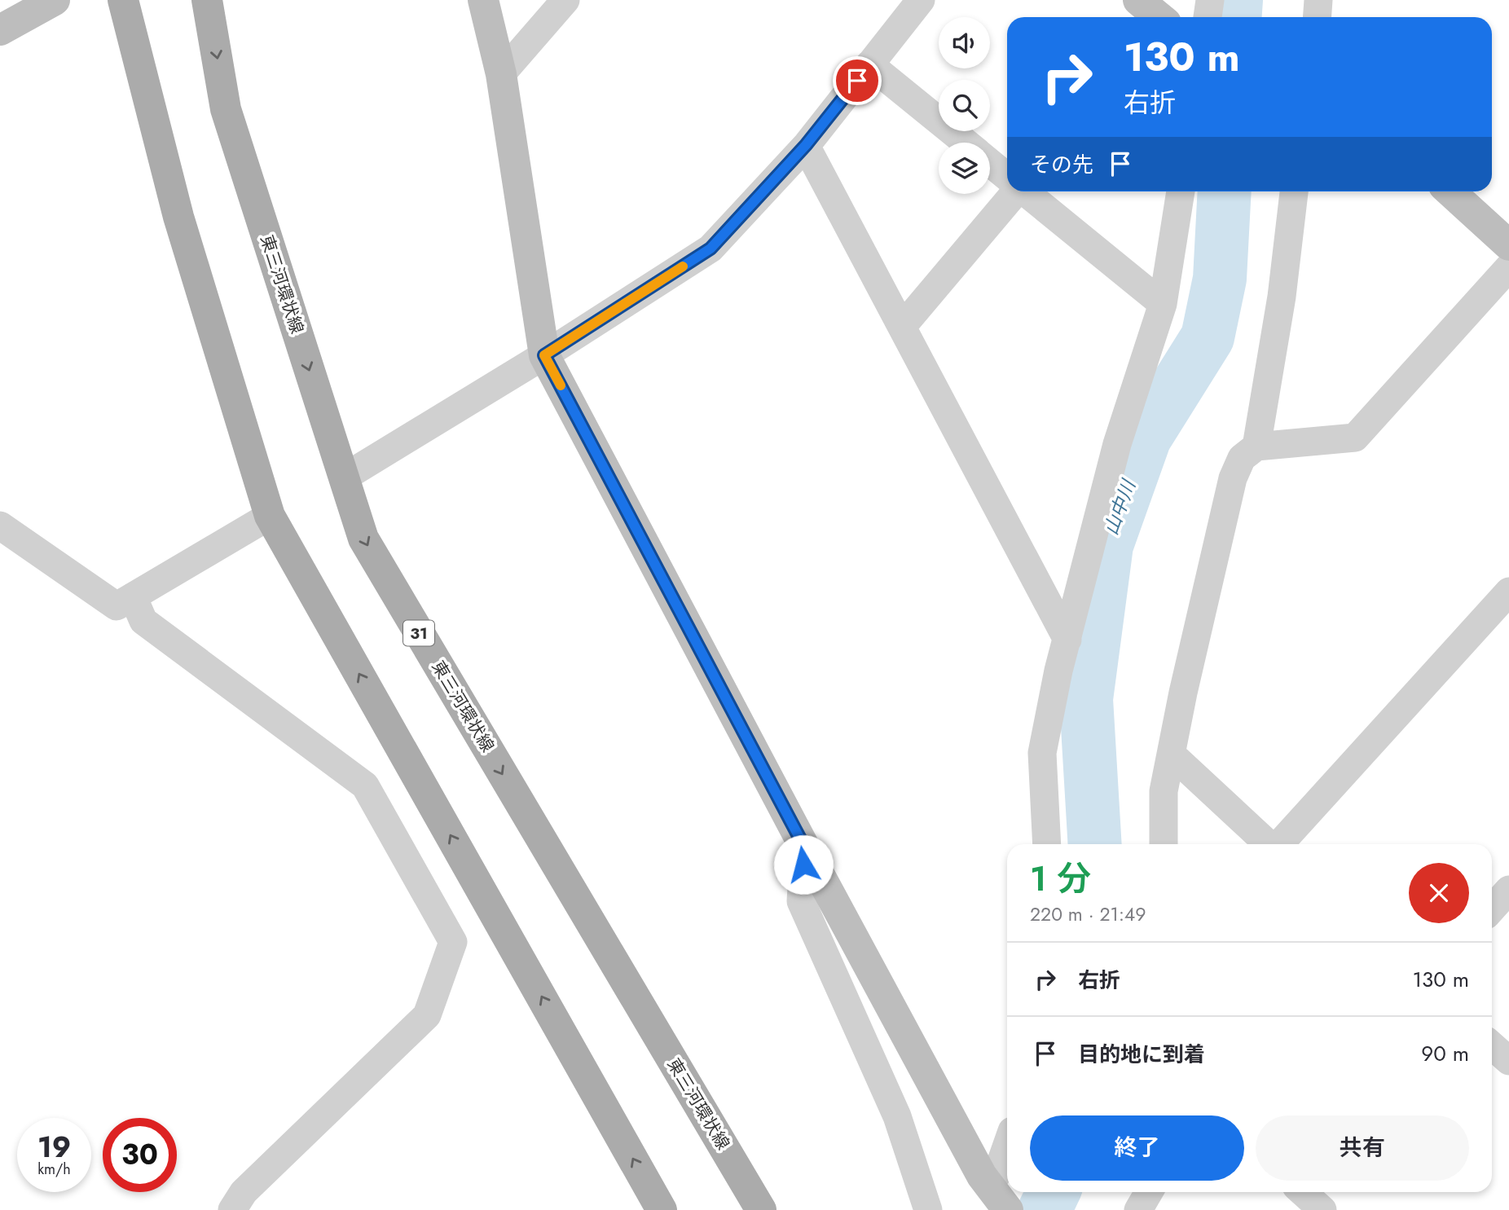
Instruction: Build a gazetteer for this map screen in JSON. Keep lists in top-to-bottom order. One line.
{"streets":{"main road":["東三河環状線","31"]},"water":["山中川"],"page":{"turn":["130 m","右折"],"then":"その先","heading":["1 分","220 m · 21:49"],"list":[{"name":"右折","value":"130 m"},{"name":"目的地に到着","value":"90 m"}],"buttons":["終了","共有"],"speed":"19 km/h","limit":"30"}}
